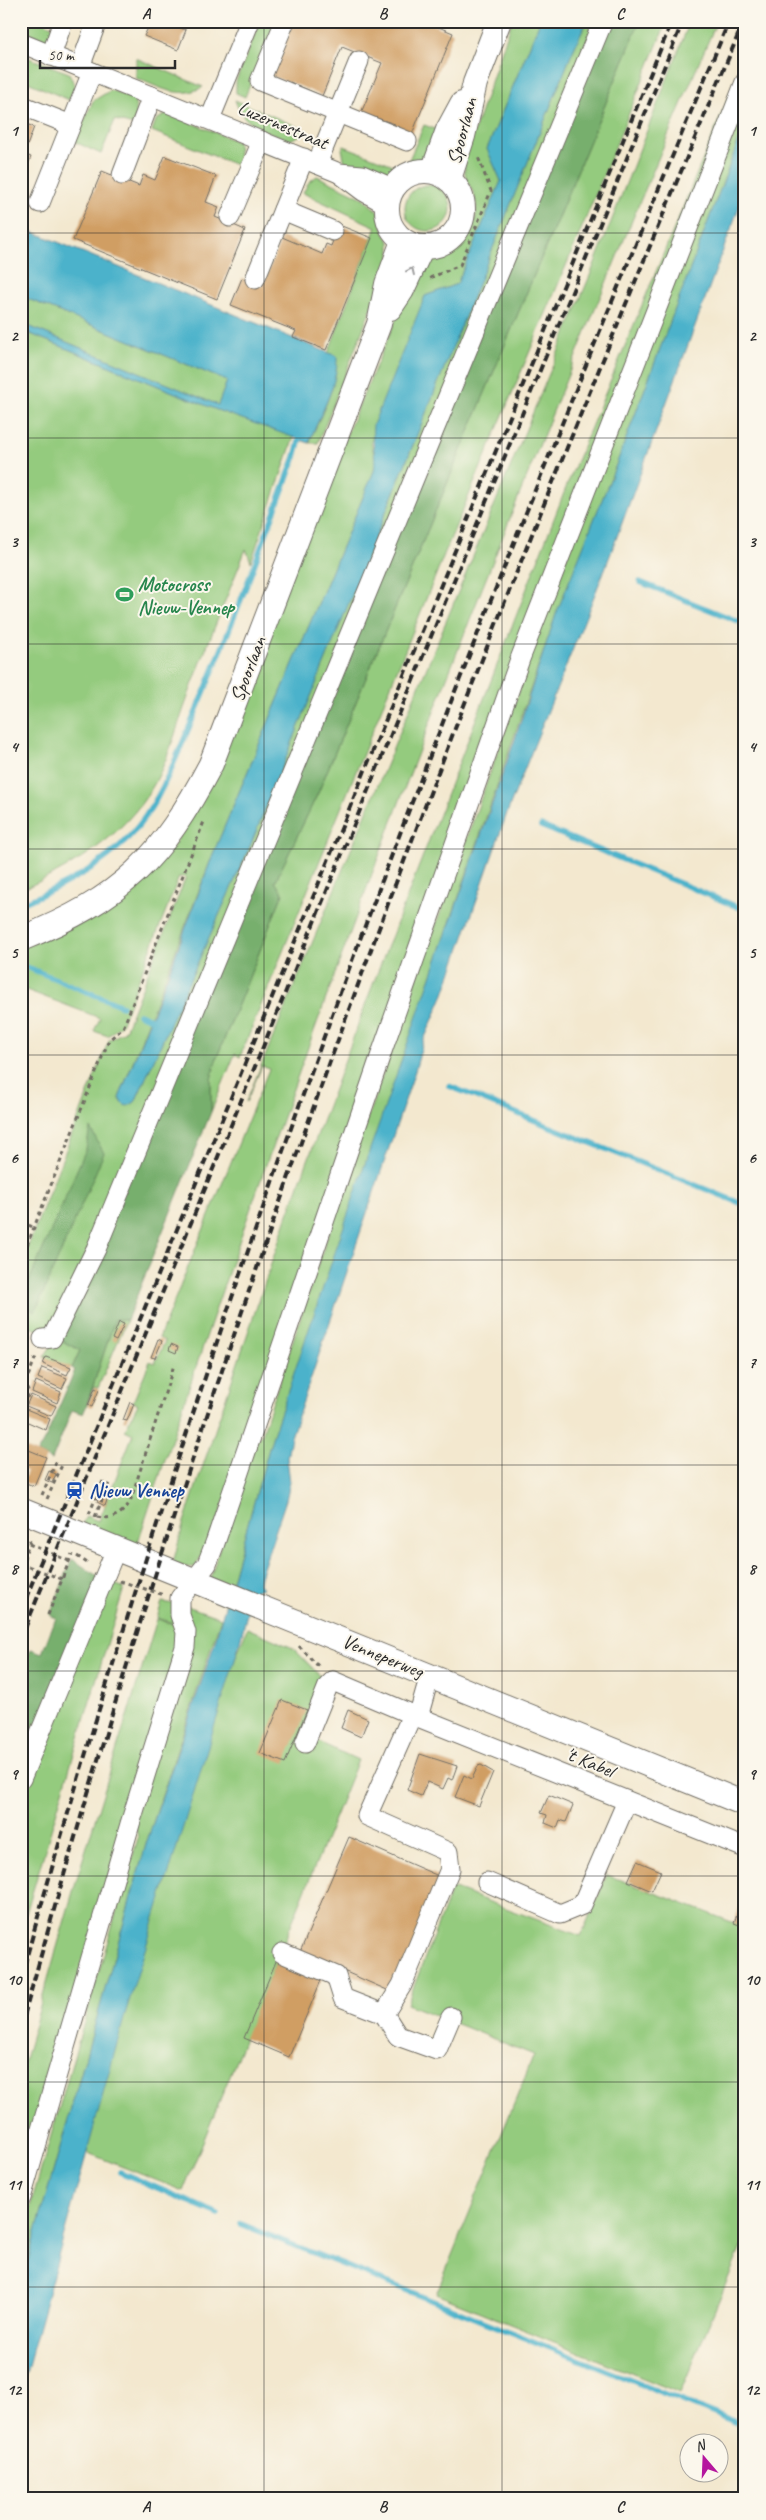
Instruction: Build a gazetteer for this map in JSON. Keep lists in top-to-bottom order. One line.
{"streets":{"main road":["Spoorlaan","Venneperweg"],"street":["Luzernestraat","'t Kabel"]},"crossings":[["Luzernestraat","Spoorlaan"]],"places":{"sports":["Motocross Nieuw-Vennep"],"station":["Nieuw Vennep"]},"scale_bar":"50 m","north":"top","grid":{"columns":["A","B","C"],"rows":["1","2","3","4","5","6","7","8","9","10","11","12"]}}
